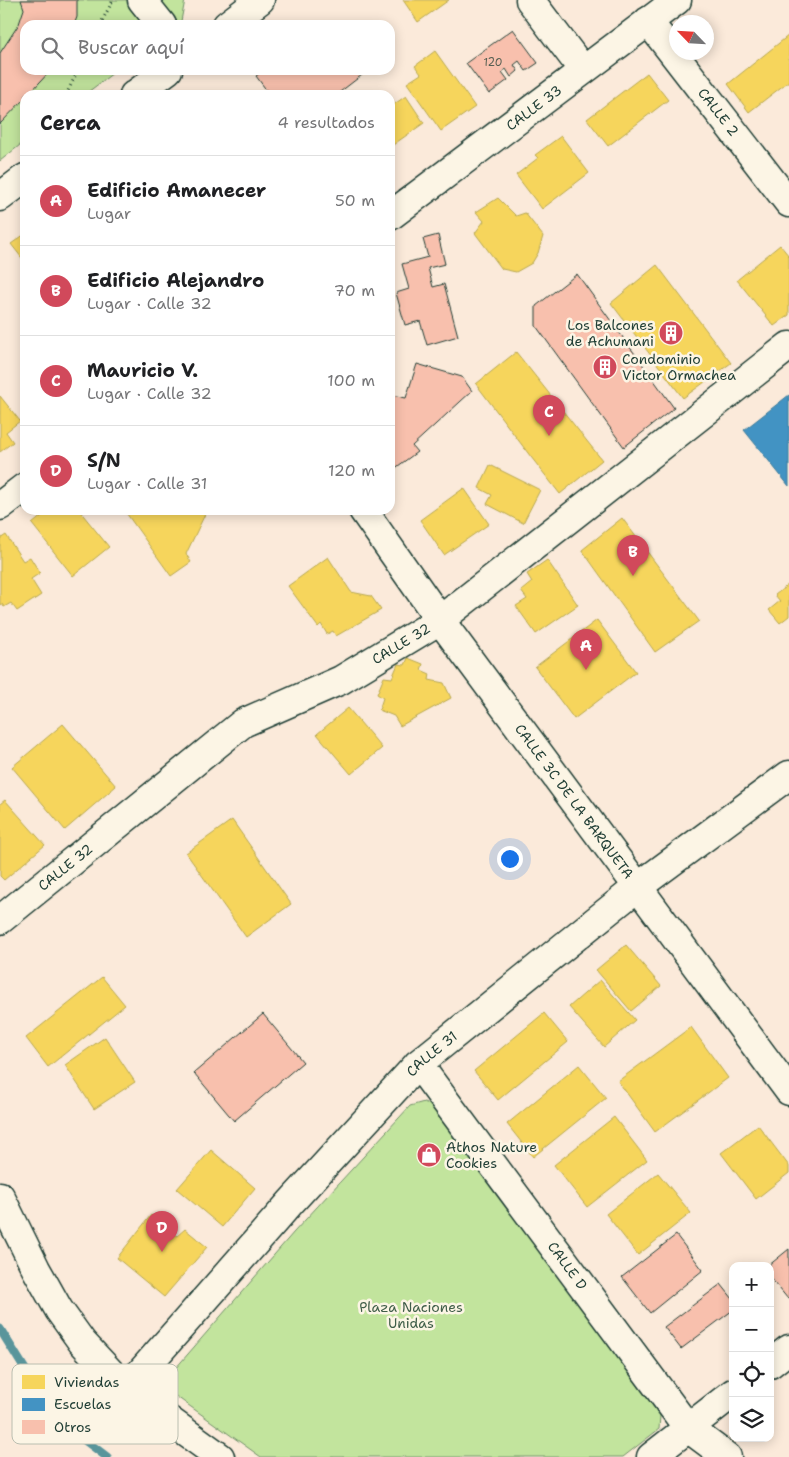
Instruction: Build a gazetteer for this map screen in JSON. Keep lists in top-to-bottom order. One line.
{"streets":{"street":["CALLE 33","CALLE 2","CALLE 32","CALLE 3C DE LA BARQUETA","CALLE 31","CALLE D"]},"crossings":[["CALLE 33","CALLE 2"],["CALLE 32","CALLE 3C DE LA BARQUETA"],["CALLE 3C DE LA BARQUETA","CALLE 31"],["CALLE 31","CALLE D"]],"parks":["Plaza Naciones Unidas"],"places":{"building":["Los Balcones de Achumani","Condominio Victor Ormachea"],"shop":["Athos Nature Cookies"]},"house_numbers":["120"],"legend":["Viviendas","Escuelas","Otros"],"north":"top left","page":{"search":"Buscar aquí","heading":["Cerca","4 resultados"],"list":[{"mark":"A","name":"Edificio Amanecer","note":"Lugar","value":"50 m"},{"mark":"B","name":"Edificio Alejandro","note":"Lugar · Calle 32","value":"70 m"},{"mark":"C","name":"Mauricio V.","note":"Lugar · Calle 32","value":"100 m"},{"mark":"D","name":"S/N","note":"Lugar · Calle 31","value":"120 m"}],"pins":["C","B","A","D"],"map_buttons":["+","−"]}}
